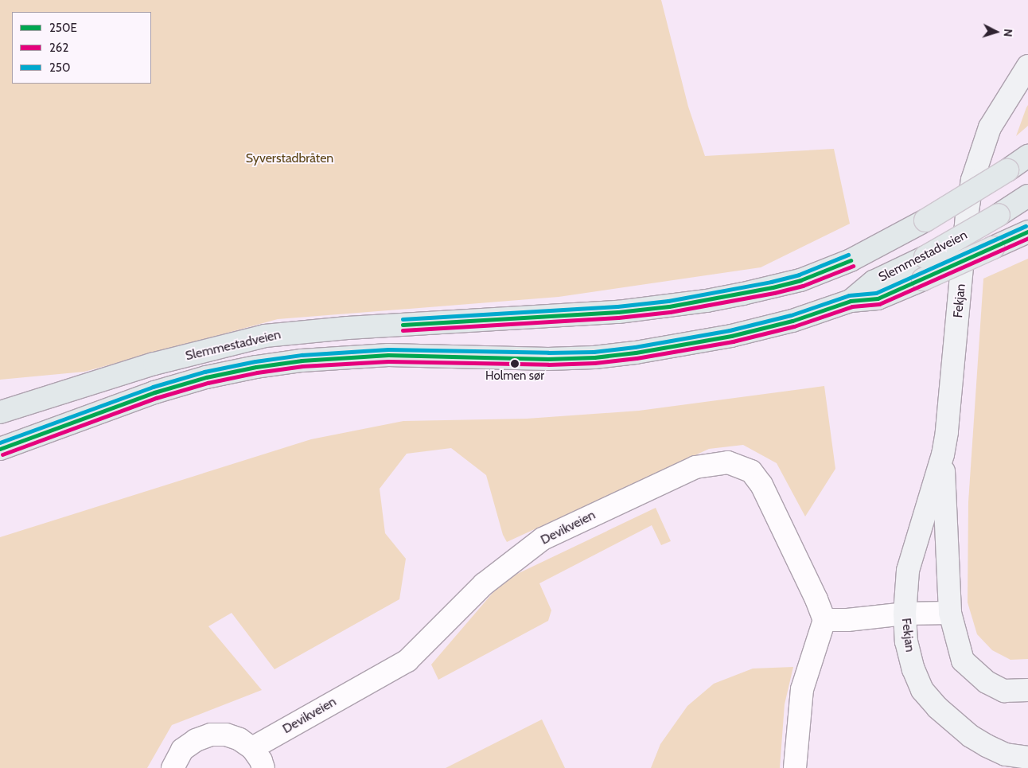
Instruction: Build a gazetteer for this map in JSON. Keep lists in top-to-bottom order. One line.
{"streets":{"main road":["Slemmestadveien","Fekjan"],"street":["Devikveien"]},"parks":["Syverstadbråten"],"places":["Holmen sør"],"lines":["transit line 250","transit line 250E","transit line 262"],"legend":["250E","262","250"],"north":"right"}
